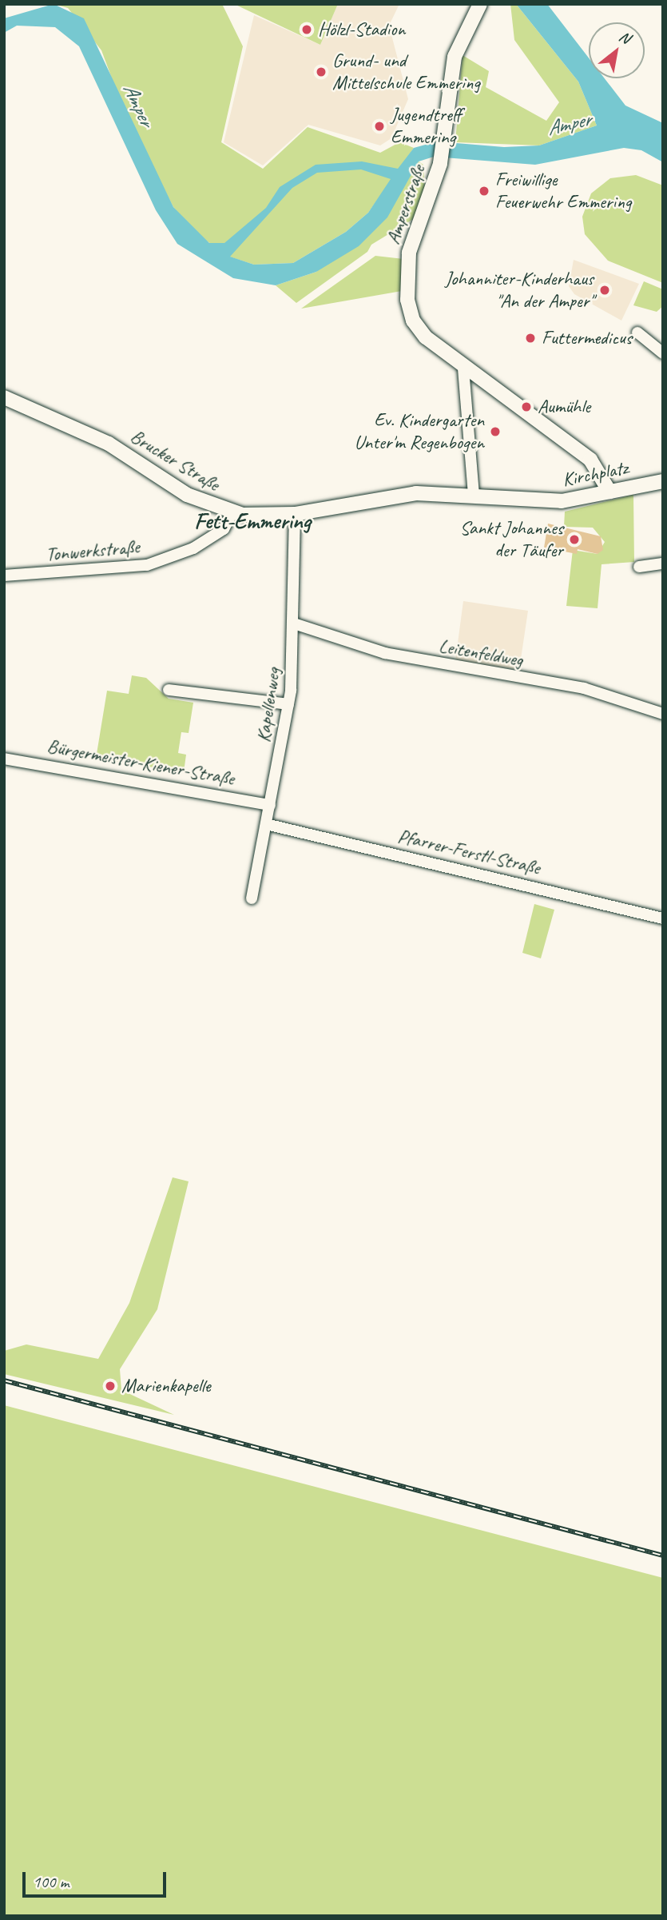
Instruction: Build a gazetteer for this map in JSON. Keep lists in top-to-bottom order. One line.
{"streets":{"street":["Amperstraße","Brucker Straße","Kirchplatz","Tonwerkstraße","Leitenfeldweg","Kapellenweg","Bürgermeister-Kiener-Straße","Pfarrer-Ferstl-Straße"]},"crossings":[["Amperstraße","Kirchplatz"],["Brucker Straße","Kirchplatz"],["Brucker Straße","Tonwerkstraße"],["Brucker Straße","Kapellenweg"],["Leitenfeldweg","Kapellenweg"],["Kapellenweg","Bürgermeister-Kiener-Straße"],["Kapellenweg","Pfarrer-Ferstl-Straße"]],"districts":["Fett-Emmering"],"water":["Amper"],"places":["Hölzl-Stadion","Grund- und Mittelschule Emmering","Jugendtreff Emmering","Freiwillige Feuerwehr Emmering","Johanniter-Kinderhaus \"An der Amper\"","Futtermedicus","Aumühle","Ev. Kindergarten Unter'm Regenbogen","Sankt Johannes der Täufer","Marienkapelle"],"scale_bar":"100 m","north":"top right"}
